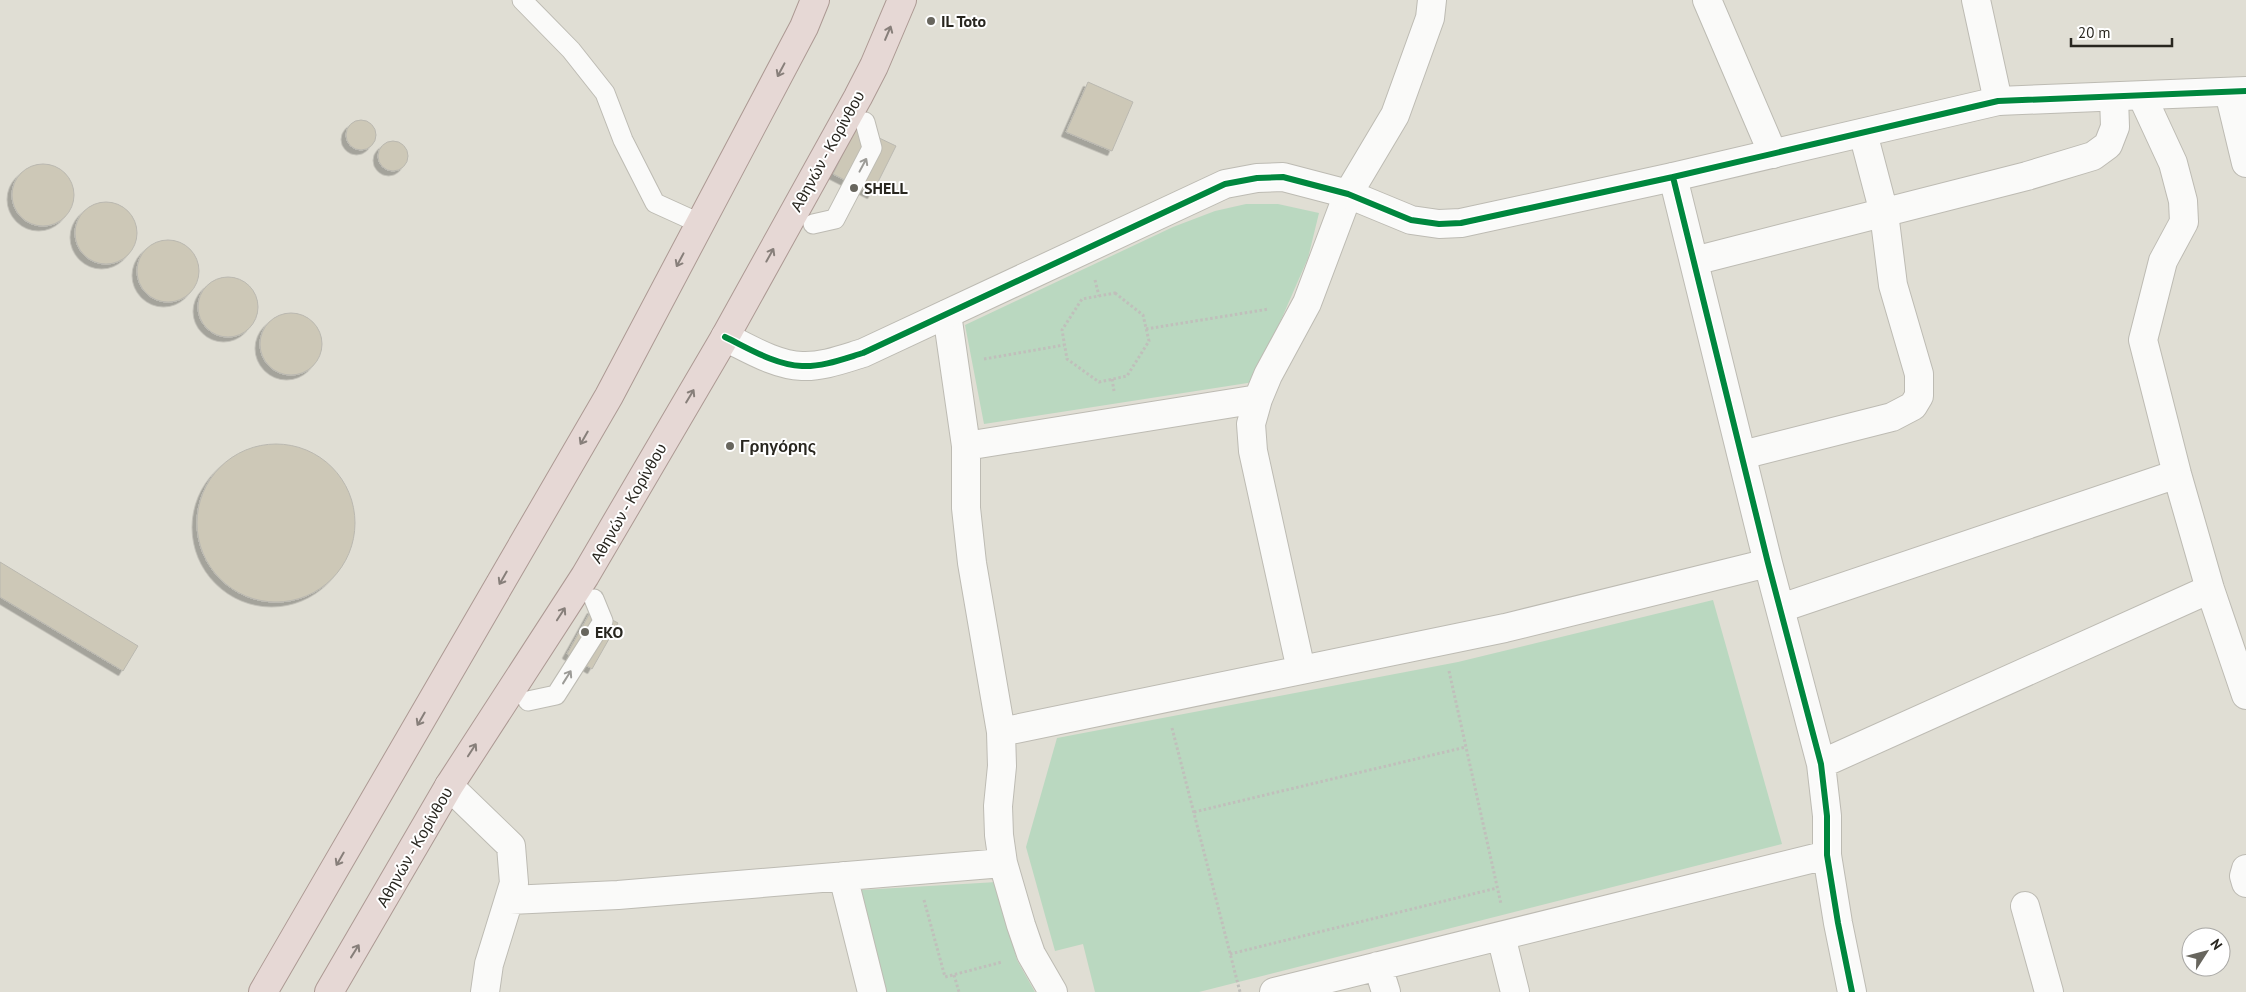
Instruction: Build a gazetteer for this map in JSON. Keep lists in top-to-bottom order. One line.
{"streets":{"highway":["Αθηνών - Κορίνθου"]},"places":["IL Toto","SHELL","Γρηγόρης","EKO"],"scale_bar":"20 m","north":"top right"}
